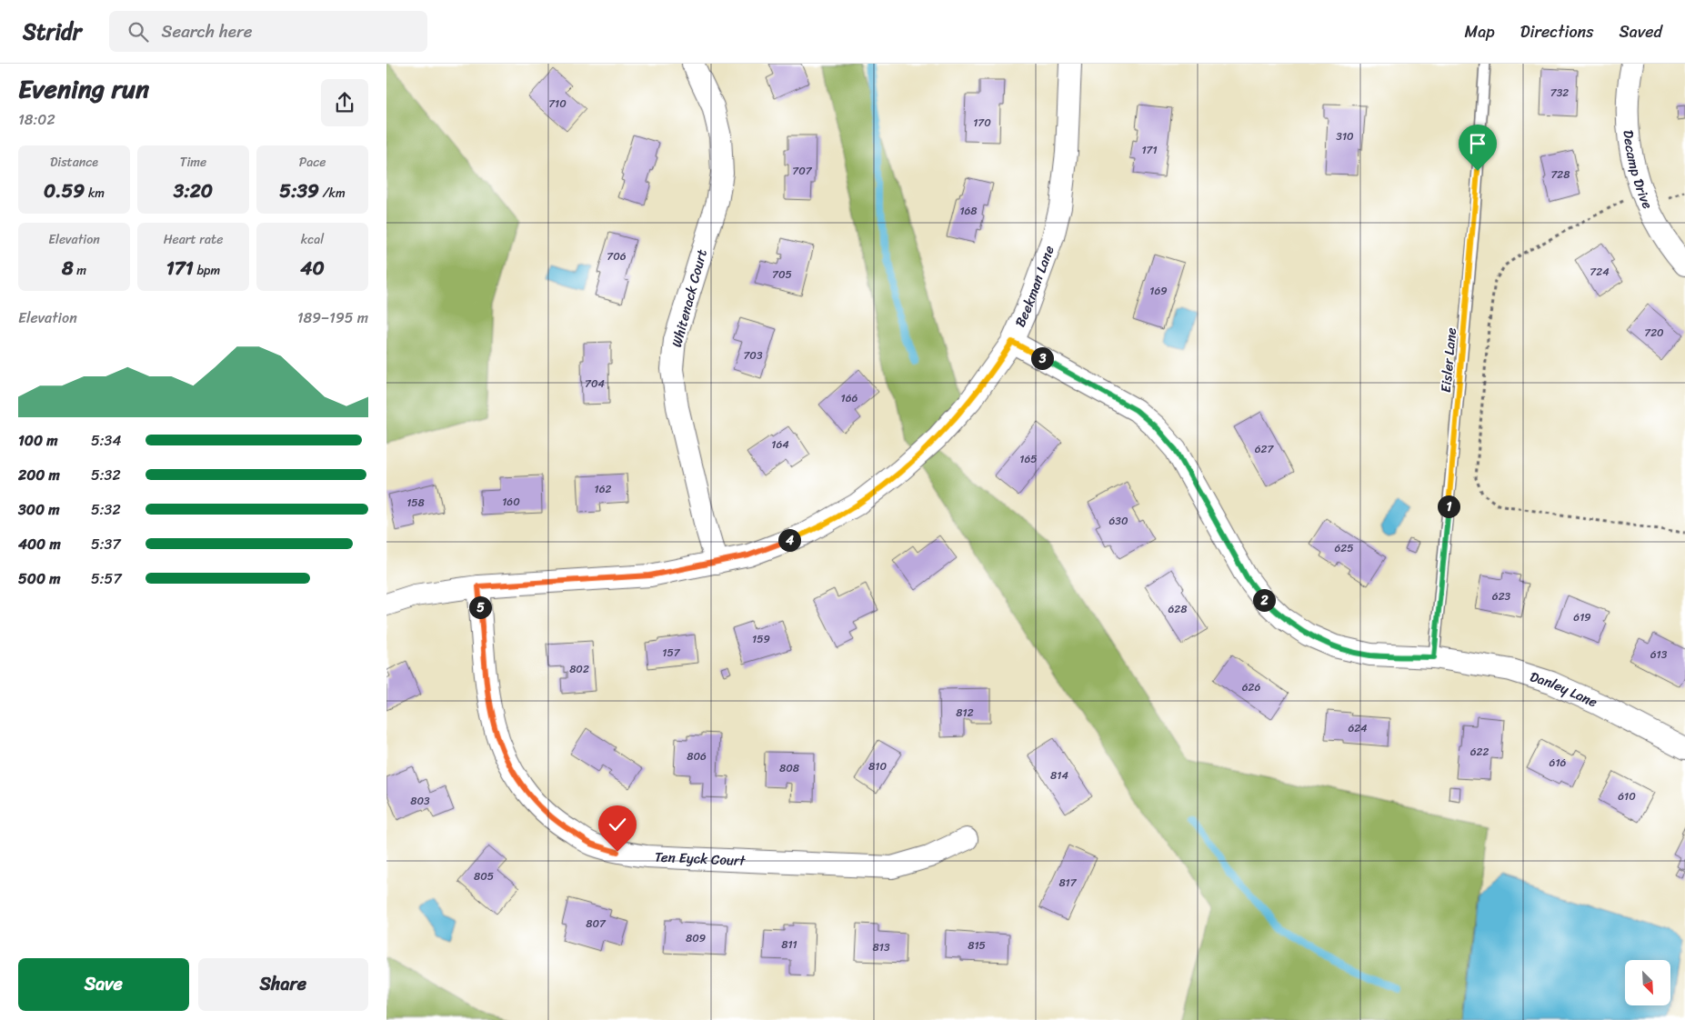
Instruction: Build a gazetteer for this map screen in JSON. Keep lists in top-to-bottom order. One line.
{"streets":{"street":["Decamp Drive","Beekman Lane","Whitenack Court","Danley Lane","Ten Eyck Court"],"lane":["Eisler Lane"]},"crossings":[["Beekman Lane","Whitenack Court"],["Beekman Lane","Danley Lane"],["Beekman Lane","Ten Eyck Court"],["Eisler Lane","Danley Lane"]],"house_numbers":["732","710","170","310","171","707","728","168","706","724","705","169","720","703","704","166","164","627","165","162","160","158","630","625","623","628","619","159","157","613","802","626","812","624","622","806","616","810","808","814","610","803","805","817","807","809","811","815","813"],"north":"bottom right","page":{"header":"Stridr","search":"Search here","nav":["Map","Directions","Saved"],"heading":["Evening run","18:02"],"stats":[["Distance","0.59 km"],["Time","3:20"],["Pace","5:39 /km"],["Elevation","8 m"],["Heart rate","171 bpm"],["kcal","40"]],"chart":["Elevation","189–195 m"],"pins":["3","1","4","2","5"],"list":[{"name":"100 m","note":"5:34"},{"name":"200 m","note":"5:32"},{"name":"300 m","note":"5:32"},{"name":"400 m","note":"5:37"},{"name":"500 m","note":"5:57"}],"buttons":["Save","Share"]}}
